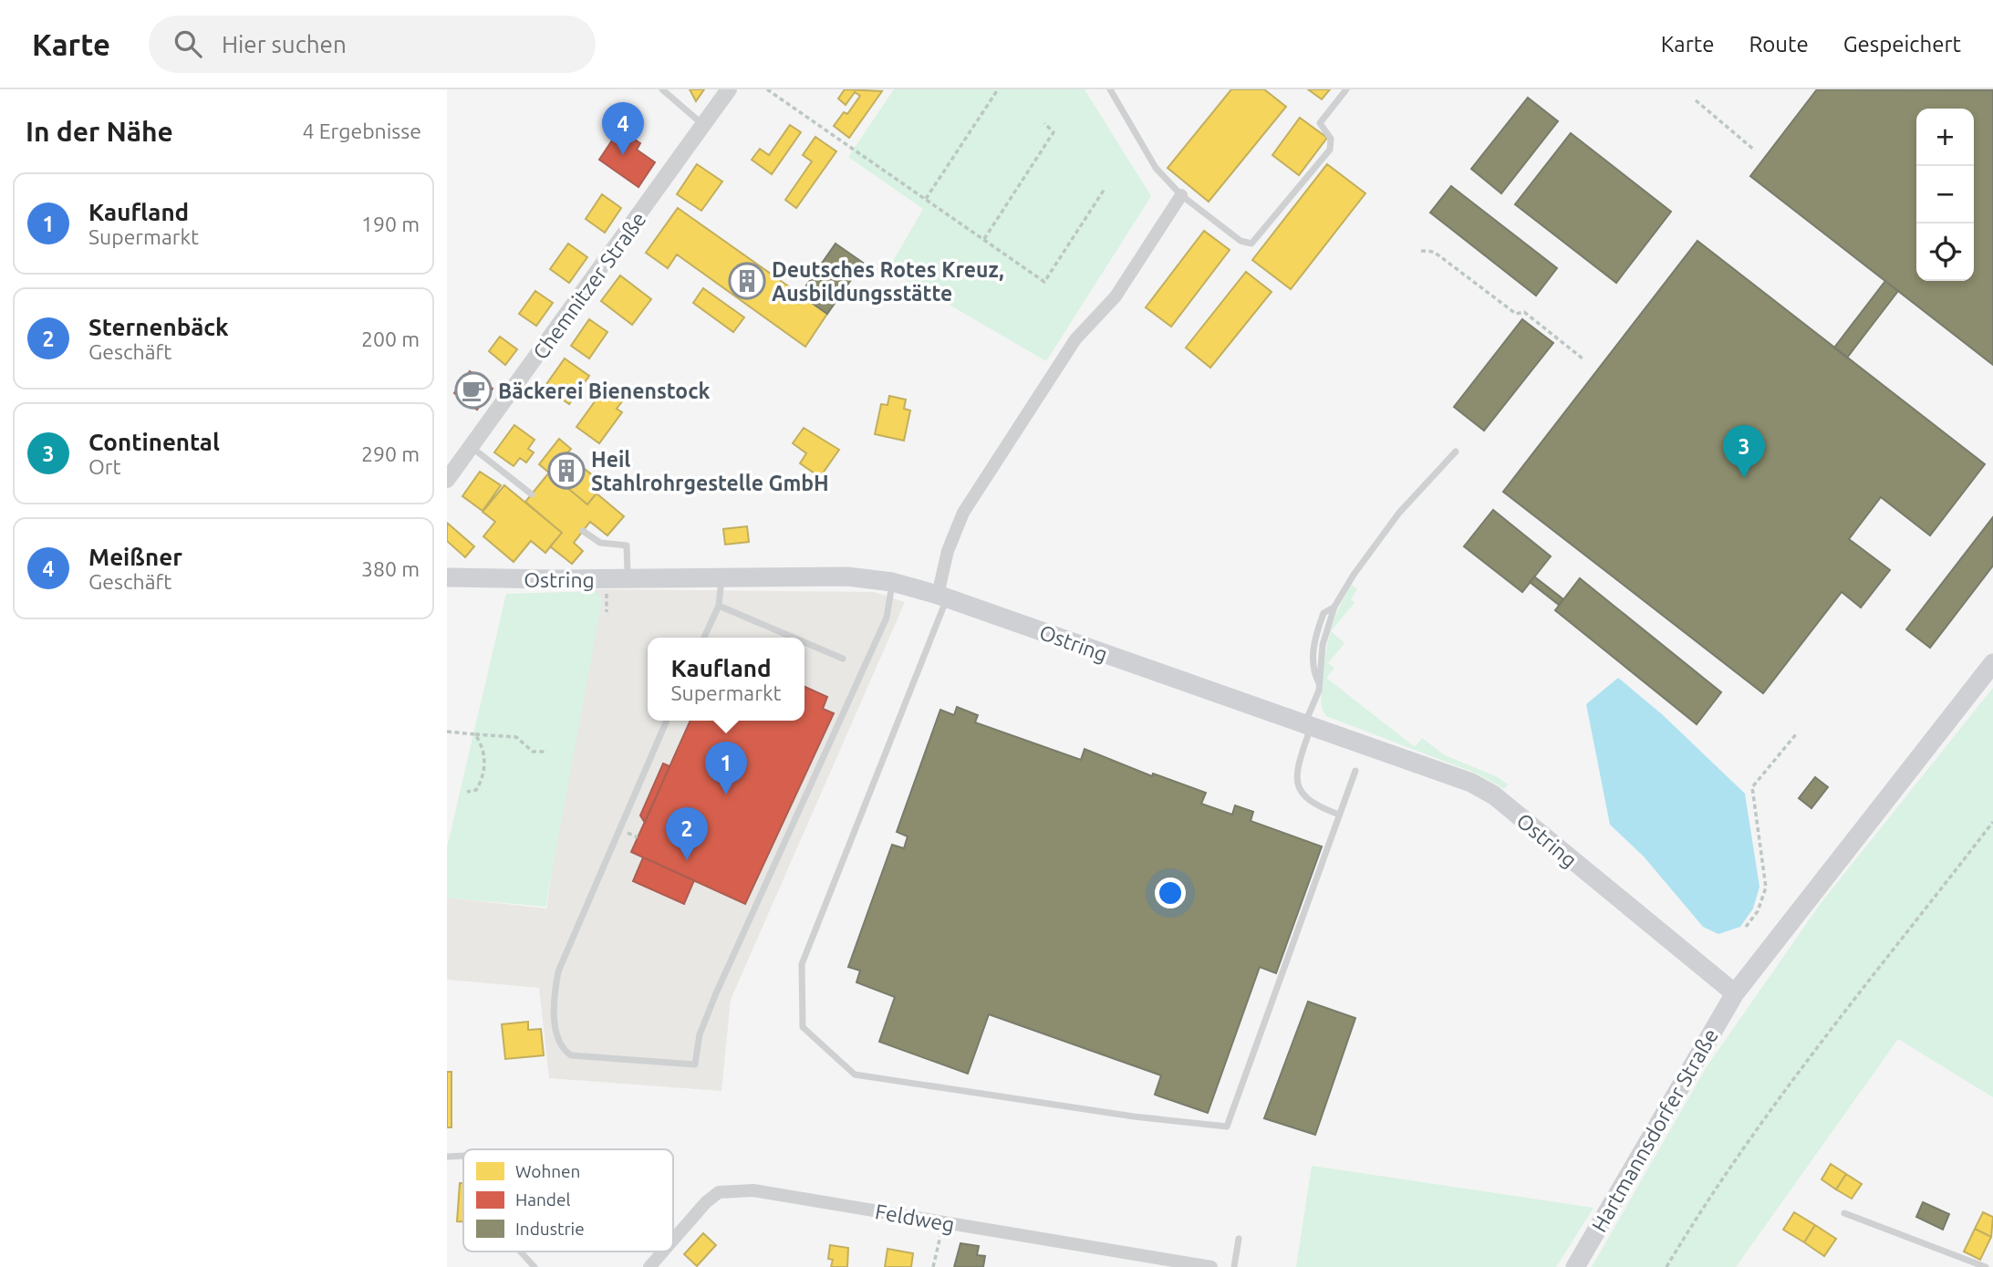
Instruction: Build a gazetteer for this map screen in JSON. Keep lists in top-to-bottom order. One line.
{"streets":{"main road":["Ostring","Hartmannsdorfer Straße"],"street":["Chemnitzer Straße","Feldweg"]},"crossings":[["Ostring","Hartmannsdorfer Straße"]],"places":{"building":["Deutsches Rotes Kreuz, Ausbildungsstätte","Heil Stahlrohrgestelle GmbH"],"cafe":["Bäckerei Bienenstock"]},"legend":["Wohnen","Handel","Industrie"],"page":{"header":"Karte","search":"Hier suchen","nav":["Karte","Route","Gespeichert"],"heading":["In der Nähe","4 Ergebnisse"],"pins":["4","3","1","2"],"map_buttons":["+","−"],"list":[{"mark":"1","name":"Kaufland","note":"Supermarkt","value":"190 m"},{"mark":"2","name":"Sternenbäck","note":"Geschäft","value":"200 m"},{"mark":"3","name":"Continental","note":"Ort","value":"290 m"},{"mark":"4","name":"Meißner","note":"Geschäft","value":"380 m"}],"popup":["Kaufland","Supermarkt"]}}
